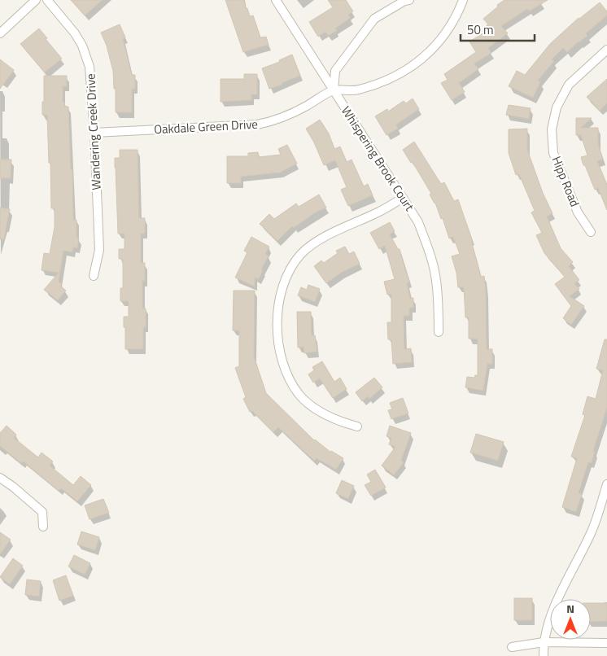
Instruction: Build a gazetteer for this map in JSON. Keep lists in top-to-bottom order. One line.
{"streets":{"street":["Oakdale Green Drive","Wandering Creek Drive","Whispering Brook Court","Hipp Road"]},"crossings":[["Oakdale Green Drive","Wandering Creek Drive"],["Oakdale Green Drive","Whispering Brook Court"]],"scale_bar":"50 m","north":"top"}
